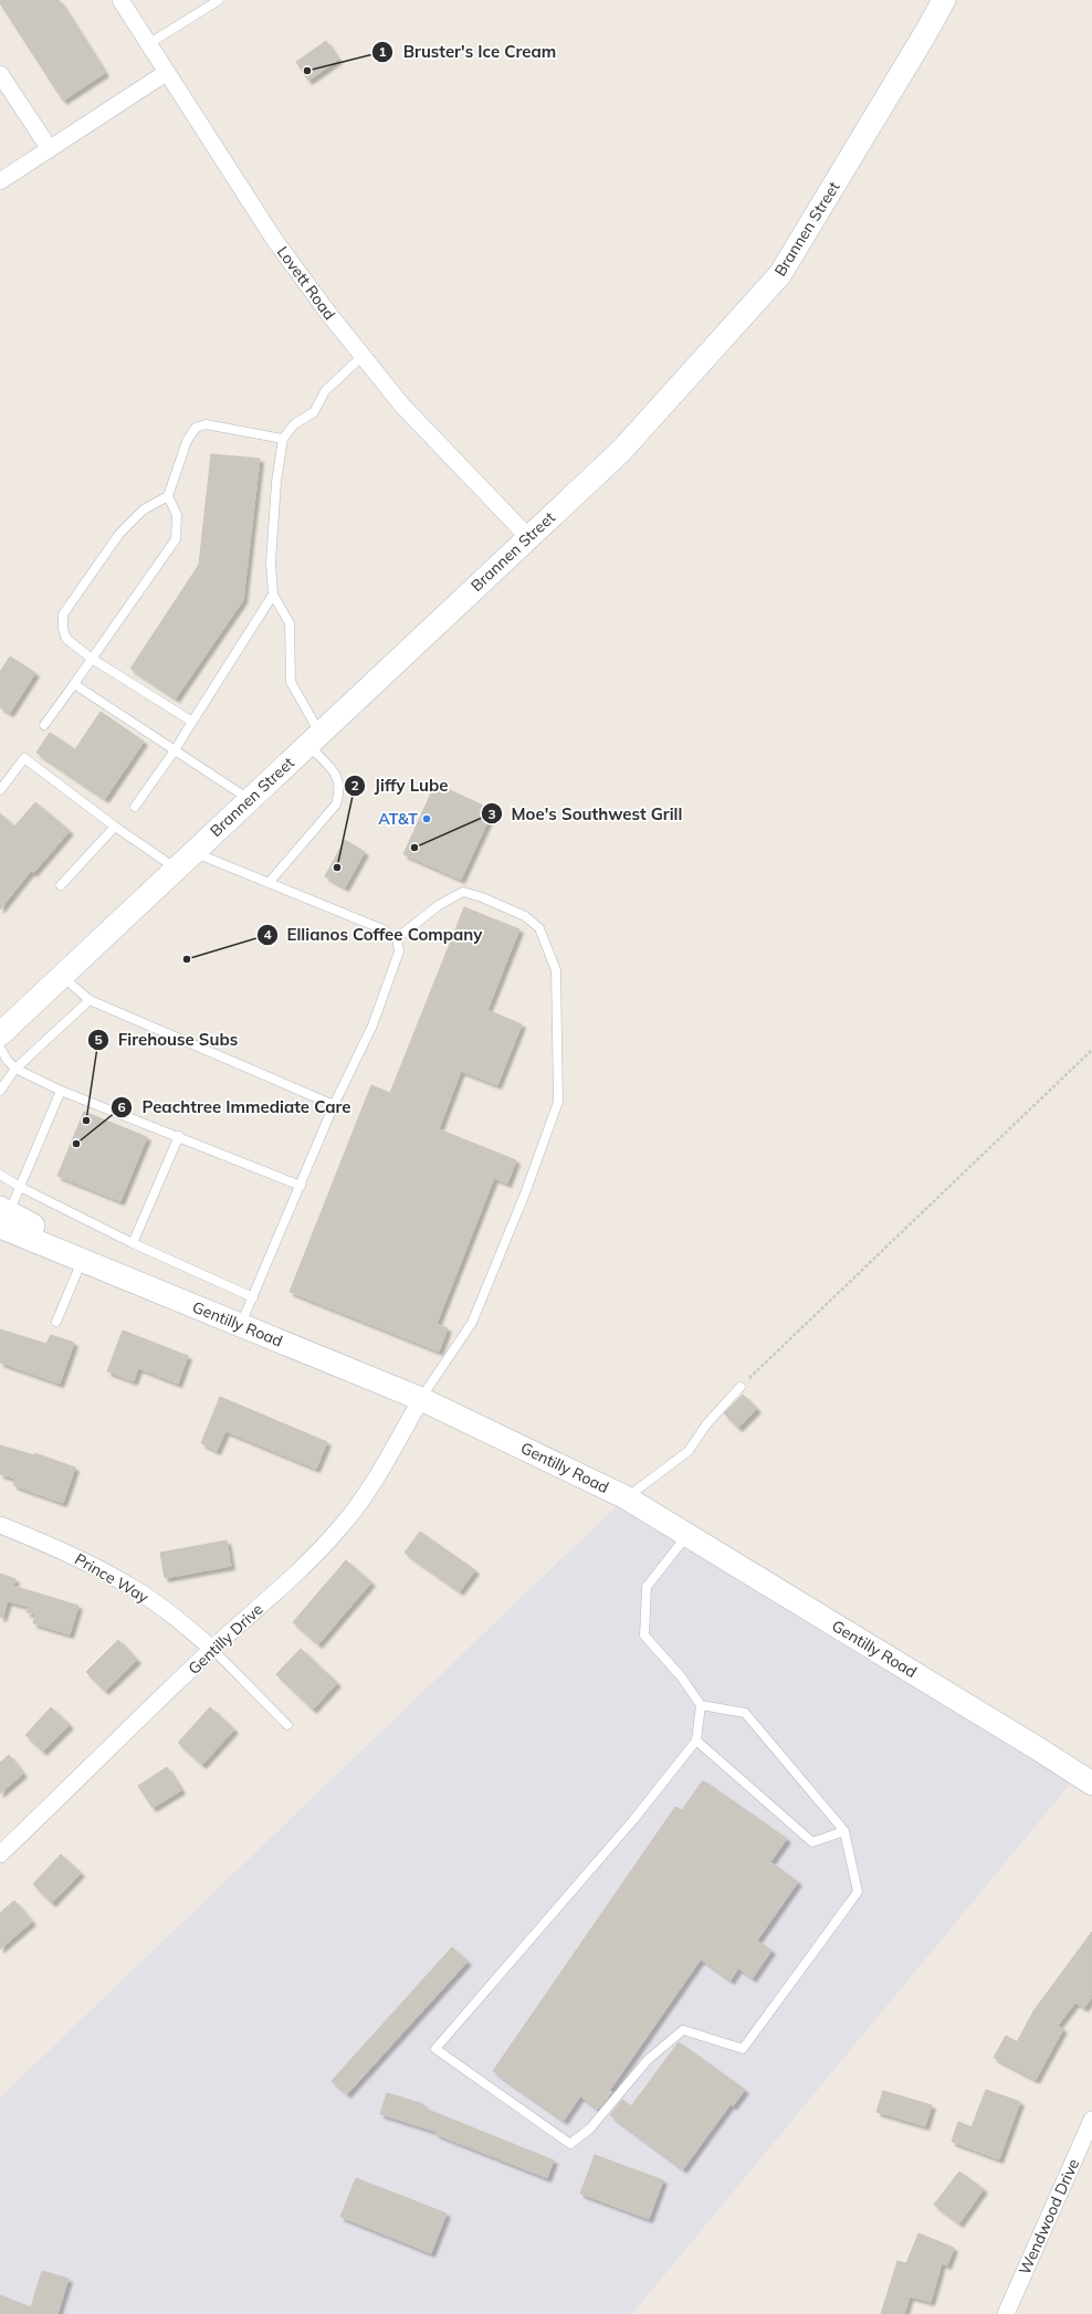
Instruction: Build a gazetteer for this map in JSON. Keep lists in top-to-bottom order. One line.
{"streets":{"street":["Brannen Street","Lovett Road","Gentilly Road","Prince Way","Gentilly Drive","Wendwood Drive"]},"crossings":[["Brannen Street","Lovett Road"],["Gentilly Road","Gentilly Drive"],["Prince Way","Gentilly Drive"]],"places":["Bruster's Ice Cream","AT&T","Moe's Southwest Grill","Jiffy Lube","Ellianos Coffee Company","Firehouse Subs","Peachtree Immediate Care"]}
